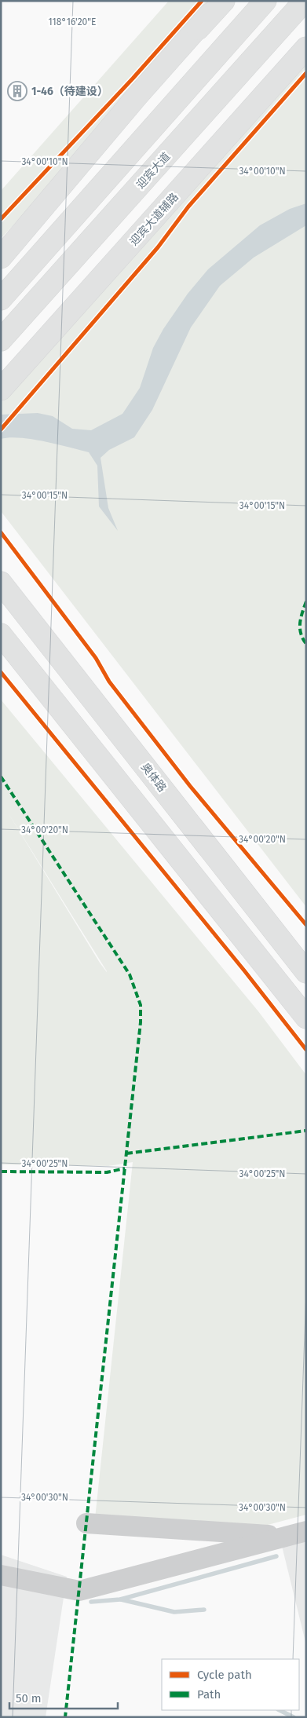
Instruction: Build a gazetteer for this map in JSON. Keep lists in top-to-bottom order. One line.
{"streets":{"main road":["迎宾大道","迎宾大道辅路","奥体路"]},"places":{"building":["1-46（待建设）"]},"legend":["Cycle path","Path"],"scale_bar":"50 m","coordinates":["118°16'20\"E","34°00'10\"N","34°00'15\"N","34°00'20\"N","34°00'25\"N","34°00'30\"N"]}
